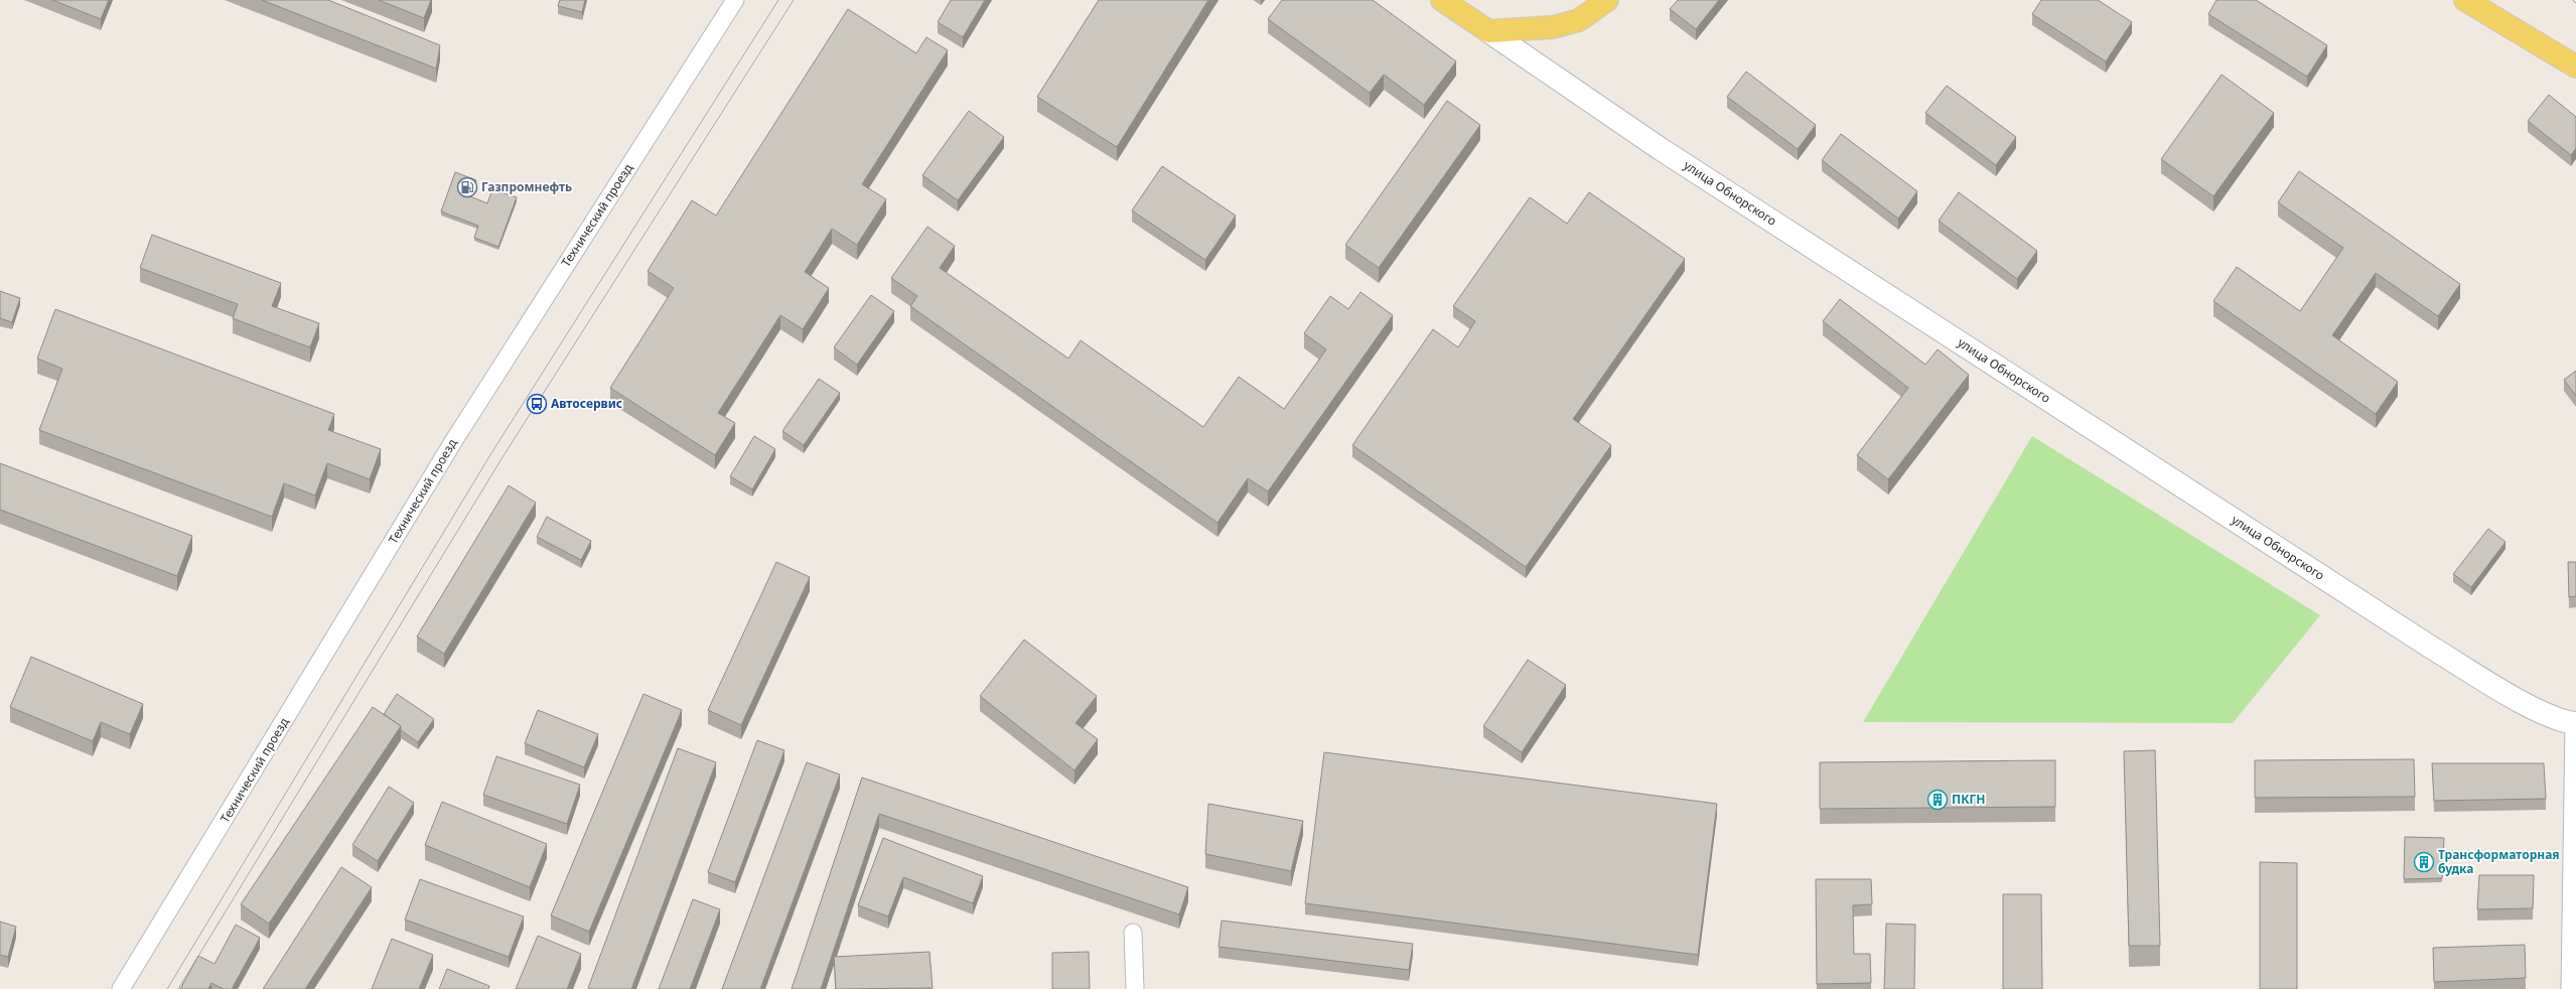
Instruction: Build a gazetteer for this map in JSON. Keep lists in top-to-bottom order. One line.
{"streets":{"main road":["улица Обнорского"],"street":["Технический проезд"]},"places":{"fuel station":["Газпромнефть"],"bus stop":["Автосервис"],"building":["ПКГН","Трансформаторная будка"]}}
